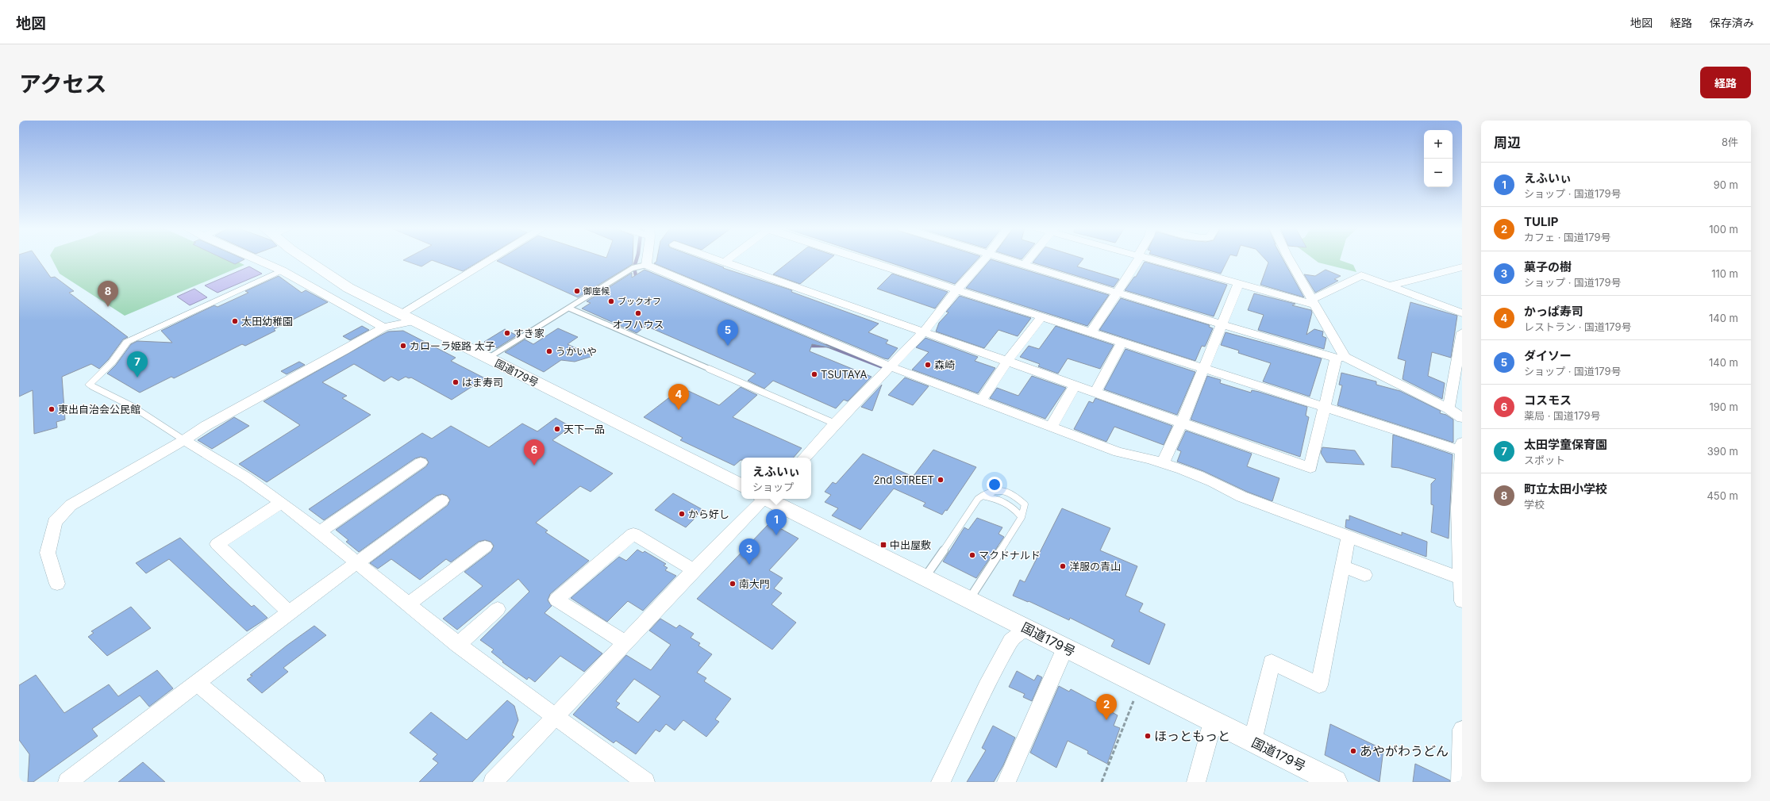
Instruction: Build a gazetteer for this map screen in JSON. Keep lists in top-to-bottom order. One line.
{"streets":{"highway":["国道179号"]},"places":{"other":["御座候","ブックオフ","オフハウス","太田幼稚園","すき家","カローラ姫路 太子","うかいや","森崎","TSUTAYA","はま寿司","東出自治会公民館","天下一品","2nd STREET","から好し","マクドナルド","洋服の青山","南大門","ほっともっと","あやがわうどん"],"transit":["中出屋敷"]},"page":{"header":"地図","nav":["地図","経路","保存済み"],"title":"アクセス","buttons":"経路","heading":["周辺","8件"],"map_buttons":["+","−"],"list":[{"mark":"1","name":"えふいぃ","note":"ショップ · 国道179号","value":"90 m"},{"mark":"2","name":"TULIP","note":"カフェ · 国道179号","value":"100 m"},{"mark":"3","name":"菓子の樹","note":"ショップ · 国道179号","value":"110 m"},{"mark":"4","name":"かっぱ寿司","note":"レストラン · 国道179号","value":"140 m"},{"mark":"5","name":"ダイソー","note":"ショップ · 国道179号","value":"140 m"},{"mark":"6","name":"コスモス","note":"薬局 · 国道179号","value":"190 m"},{"mark":"7","name":"太田学童保育園","note":"スポット","value":"390 m"},{"mark":"8","name":"町立太田小学校","note":"学校","value":"450 m"}],"pins":["8","5","7","4","6","1","3","2"],"popup":["えふいぃ","ショップ"]}}
